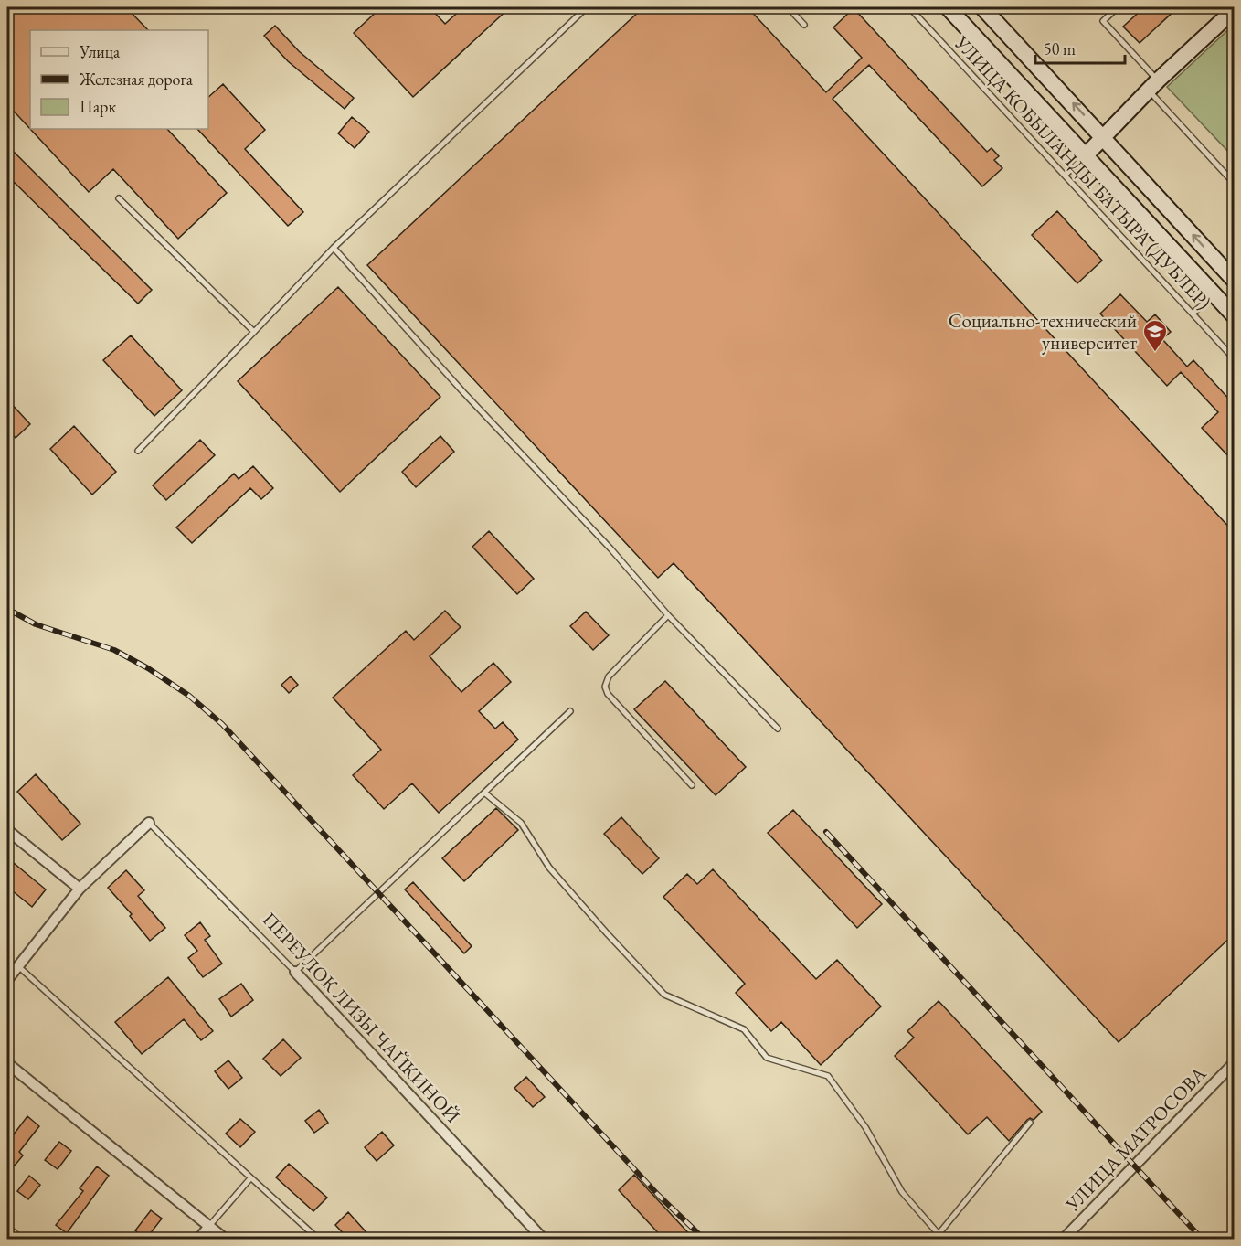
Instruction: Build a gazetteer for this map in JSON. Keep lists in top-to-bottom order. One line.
{"streets":{"street":["ПЕРЕУЛОК ЛИЗЫ ЧАЙКИНОЙ","УЛИЦА МАТРОСОВА"],"lane":["УЛИЦА КОБЫЛАНДЫ БАТЫРА (ДУБЛЕР)"]},"places":{"school or university":["Социально-технический университет"]},"legend":["Улица","Железная дорога","Парк"],"scale_bar":"50 m"}
